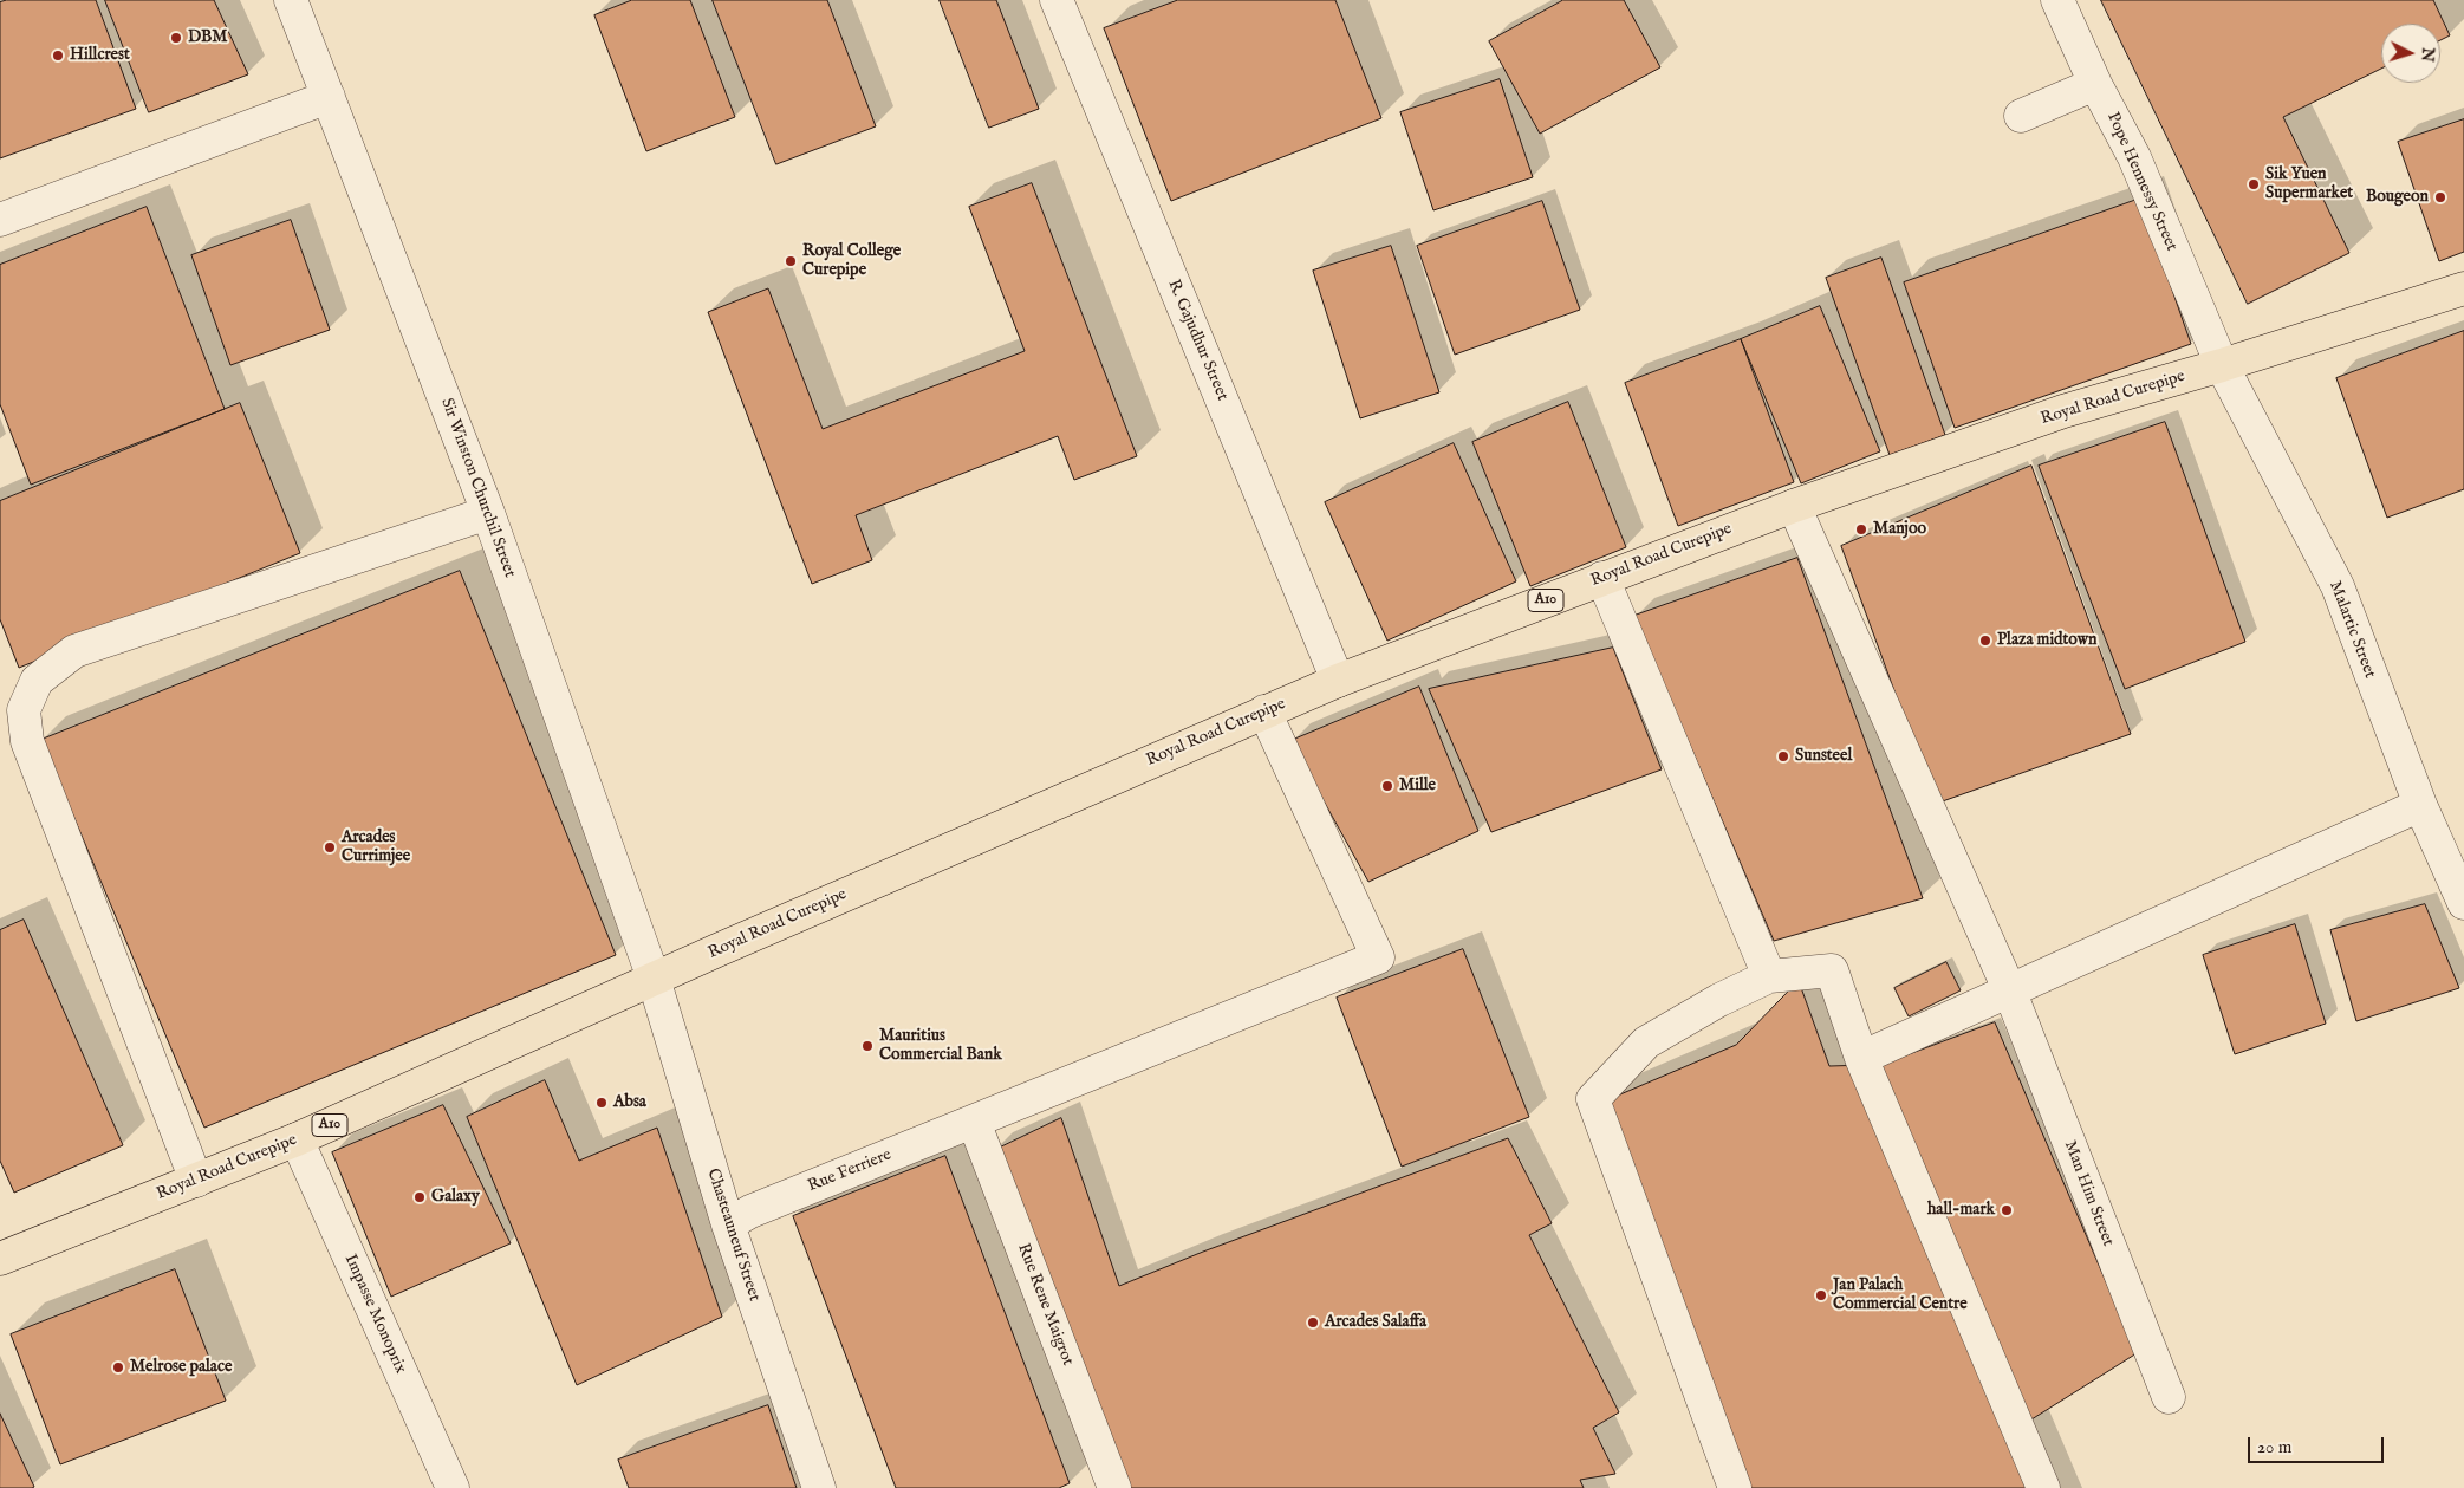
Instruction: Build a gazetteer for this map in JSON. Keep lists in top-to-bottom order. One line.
{"streets":{"main road":["Royal Road Curepipe","A10"],"street":["Pope Hennessy Street","R. Gajudhur Street","Sir Winston Churchil Street","Malartic Street","Rue Ferriere","Man Him Street","Chasteauneuf Street","Rue Rene Maigrot","Impasse Monoprix"]},"crossings":[["Pope Hennessy Street","Royal Road Curepipe"],["Pope Hennessy Street","Malartic Street"],["R. Gajudhur Street","Royal Road Curepipe"],["Royal Road Curepipe","Sir Winston Churchil Street"],["Royal Road Curepipe","Malartic Street"],["Royal Road Curepipe","Rue Ferriere"],["Royal Road Curepipe","Man Him Street"],["Royal Road Curepipe","Chasteauneuf Street"],["Royal Road Curepipe","Impasse Monoprix"],["Sir Winston Churchil Street","Chasteauneuf Street"],["Rue Ferriere","Chasteauneuf Street"],["Rue Ferriere","Rue Rene Maigrot"]],"places":["DBM","Hillcrest","Sik Yuen Supermarket","Bougeon","Royal College Curepipe","Manjoo","Plaza midtown","Sunsteel","Mille","Arcades Currimjee","Mauritius Commercial Bank","Absa","Galaxy","hall-mark","Jan Palach Commercial Centre","Arcades Salaffa","Melrose palace"],"scale_bar":"20 m","north":"right"}
